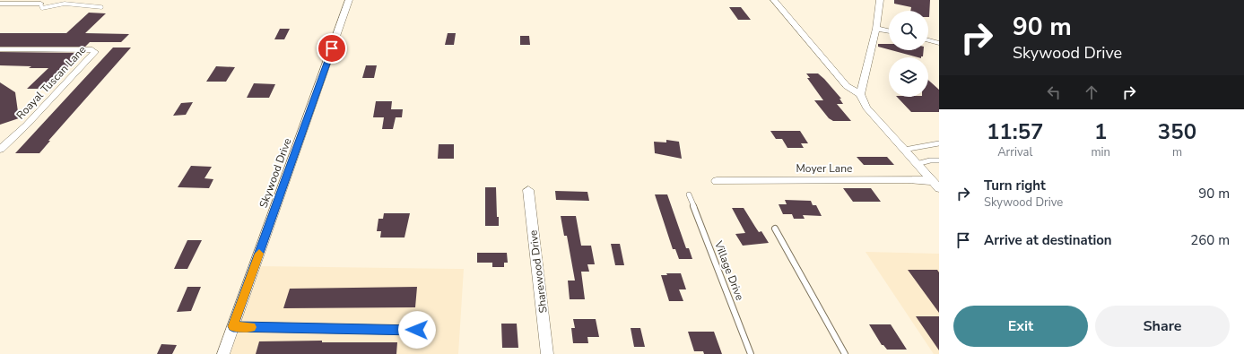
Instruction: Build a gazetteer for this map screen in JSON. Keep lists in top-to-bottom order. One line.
{"streets":{"street":["Roayal Tuscan Lane","Moyer Lane","Skywood Drive","Sharewood Drive"],"lane":["Village Drive"]},"page":{"turn":["90 m","Skywood Drive"],"eta":["11:57","Arrival","1","min","350","m"],"list":[{"name":"Turn right","note":"Skywood Drive","value":"90 m"},{"name":"Arrive at destination","value":"260 m"}],"buttons":["Exit","Share"]}}
